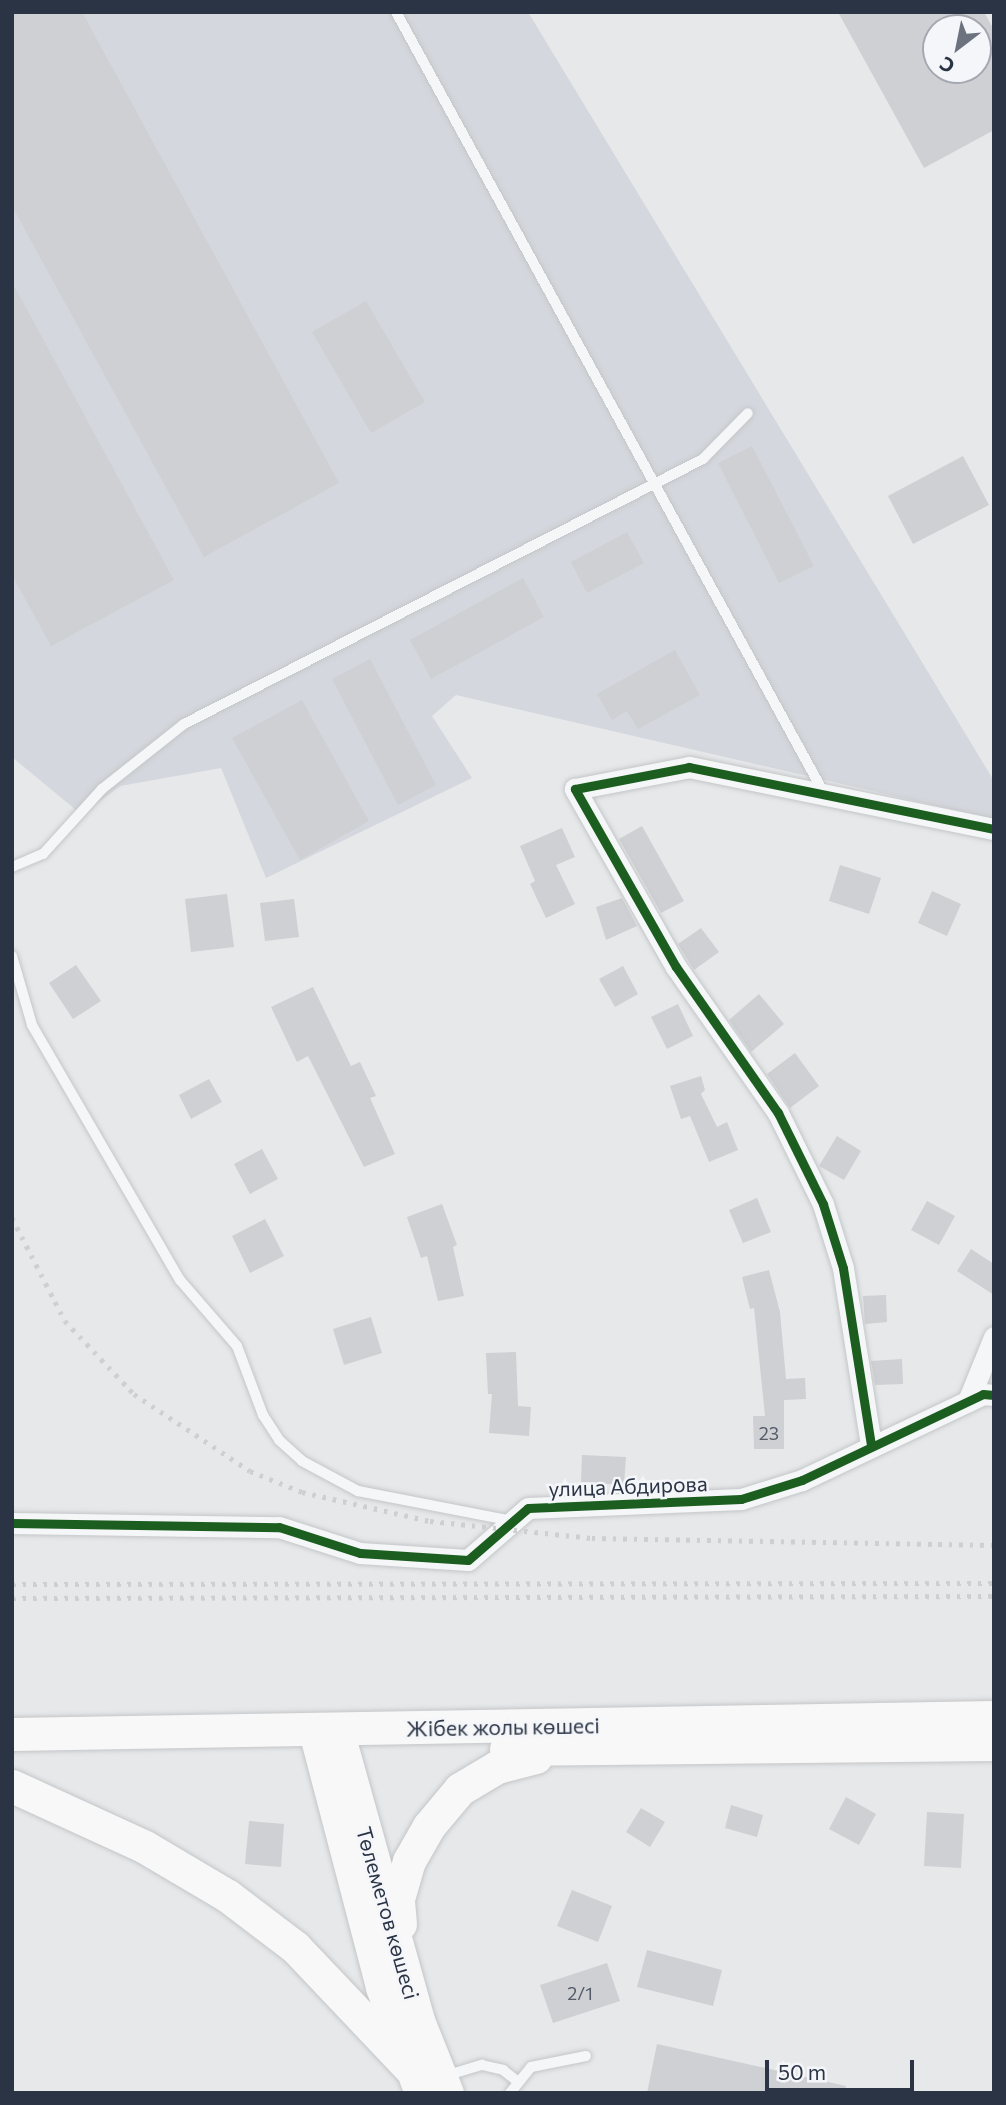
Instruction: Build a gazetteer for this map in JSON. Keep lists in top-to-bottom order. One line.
{"streets":{"main road":["Жібек жолы көшесі","Төлеметов көшесі"],"street":["улица Абдирова"]},"crossings":[["Жібек жолы көшесі","Төлеметов көшесі"]],"house_numbers":["23","2/1"],"scale_bar":"50 m","north":"bottom left"}
